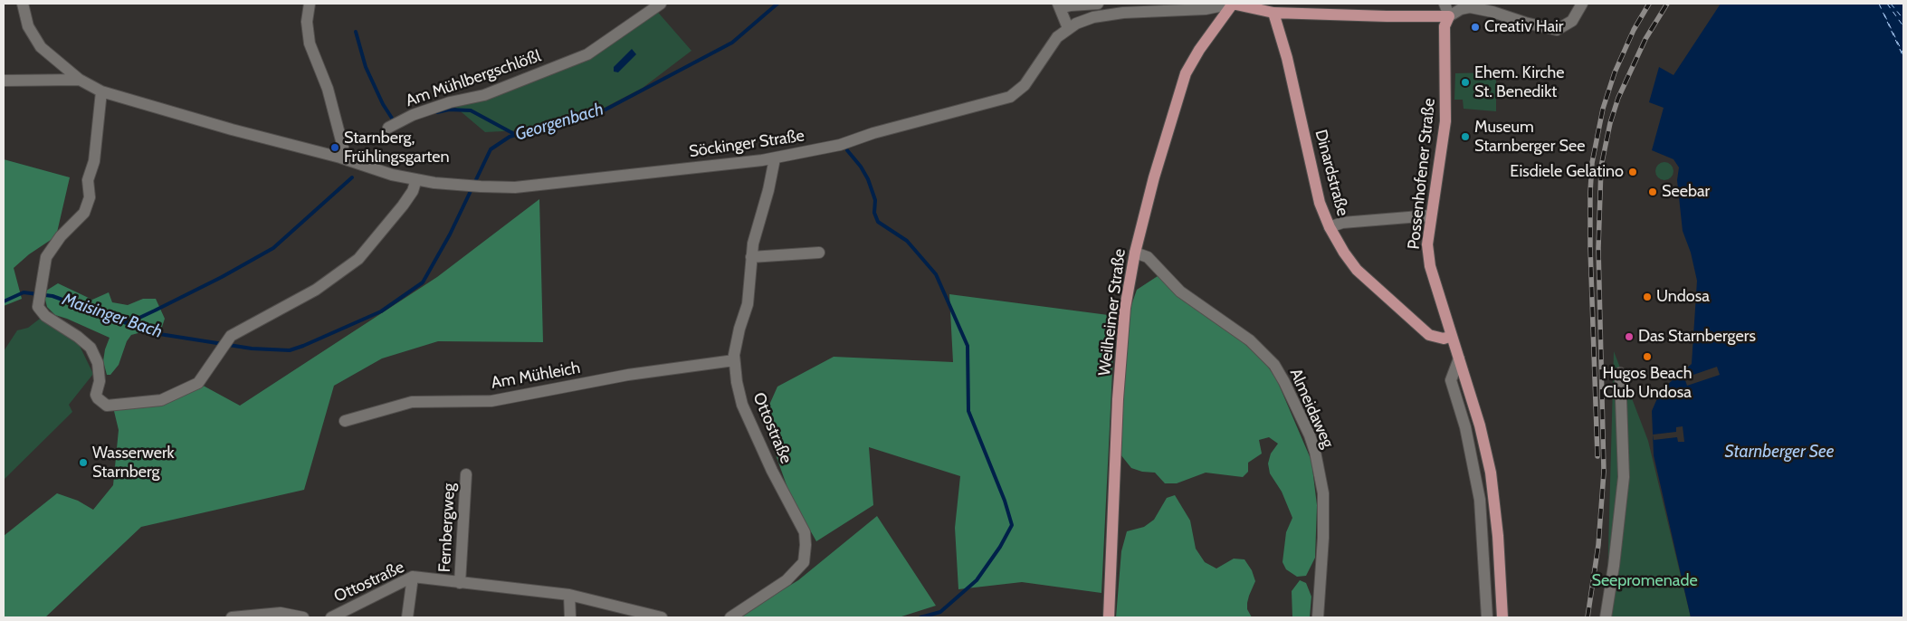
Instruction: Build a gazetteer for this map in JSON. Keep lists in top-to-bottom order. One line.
{"streets":{"main road":["Dinardstraße","Possenhofener Straße","Weilheimer Straße"],"street":["Am Mühlbergschlößl","Söckinger Straße","Am Mühleich","Almeidaweg","Ottostraße","Fernbergweg"]},"crossings":[["Söckinger Straße","Weilheimer Straße"],["Söckinger Straße","Ottostraße"],["Dinardstraße","Possenhofener Straße"],["Weilheimer Straße","Almeidaweg"],["Am Mühleich","Ottostraße"],["Ottostraße","Fernbergweg"]],"water":["Georgenbach","Maisinger Bach","Starnberger See"],"parks":["Seepromenade"],"places":["Creativ Hair","Ehem. Kirche St. Benedikt","Museum Starnberger See","Starnberg, Frühlingsgarten","Eisdiele Gelatino","Seebar","Undosa","Das Starnbergers","Hugos Beach Club Undosa","Wasserwerk Starnberg"]}
